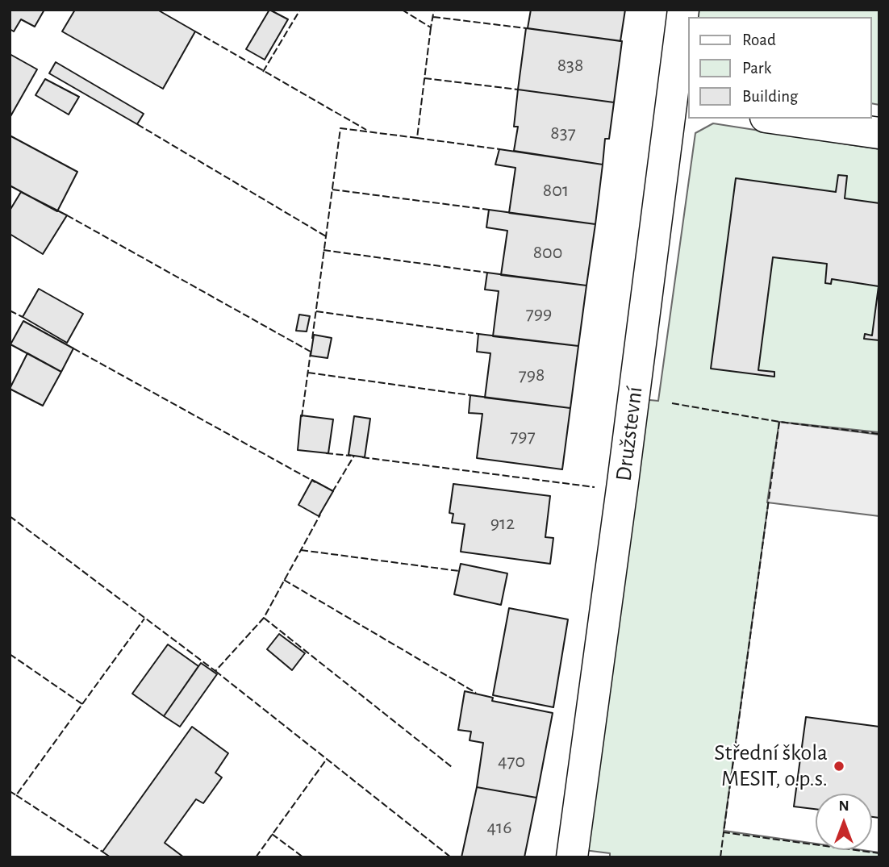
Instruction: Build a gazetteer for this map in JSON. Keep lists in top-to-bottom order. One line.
{"streets":{"street":["Družstevní"]},"places":["Střední škola MESIT, o.p.s."],"house_numbers":["838","837","801","800","799","798","797","912","470","416"],"legend":["Road","Park","Building"],"north":"top"}
